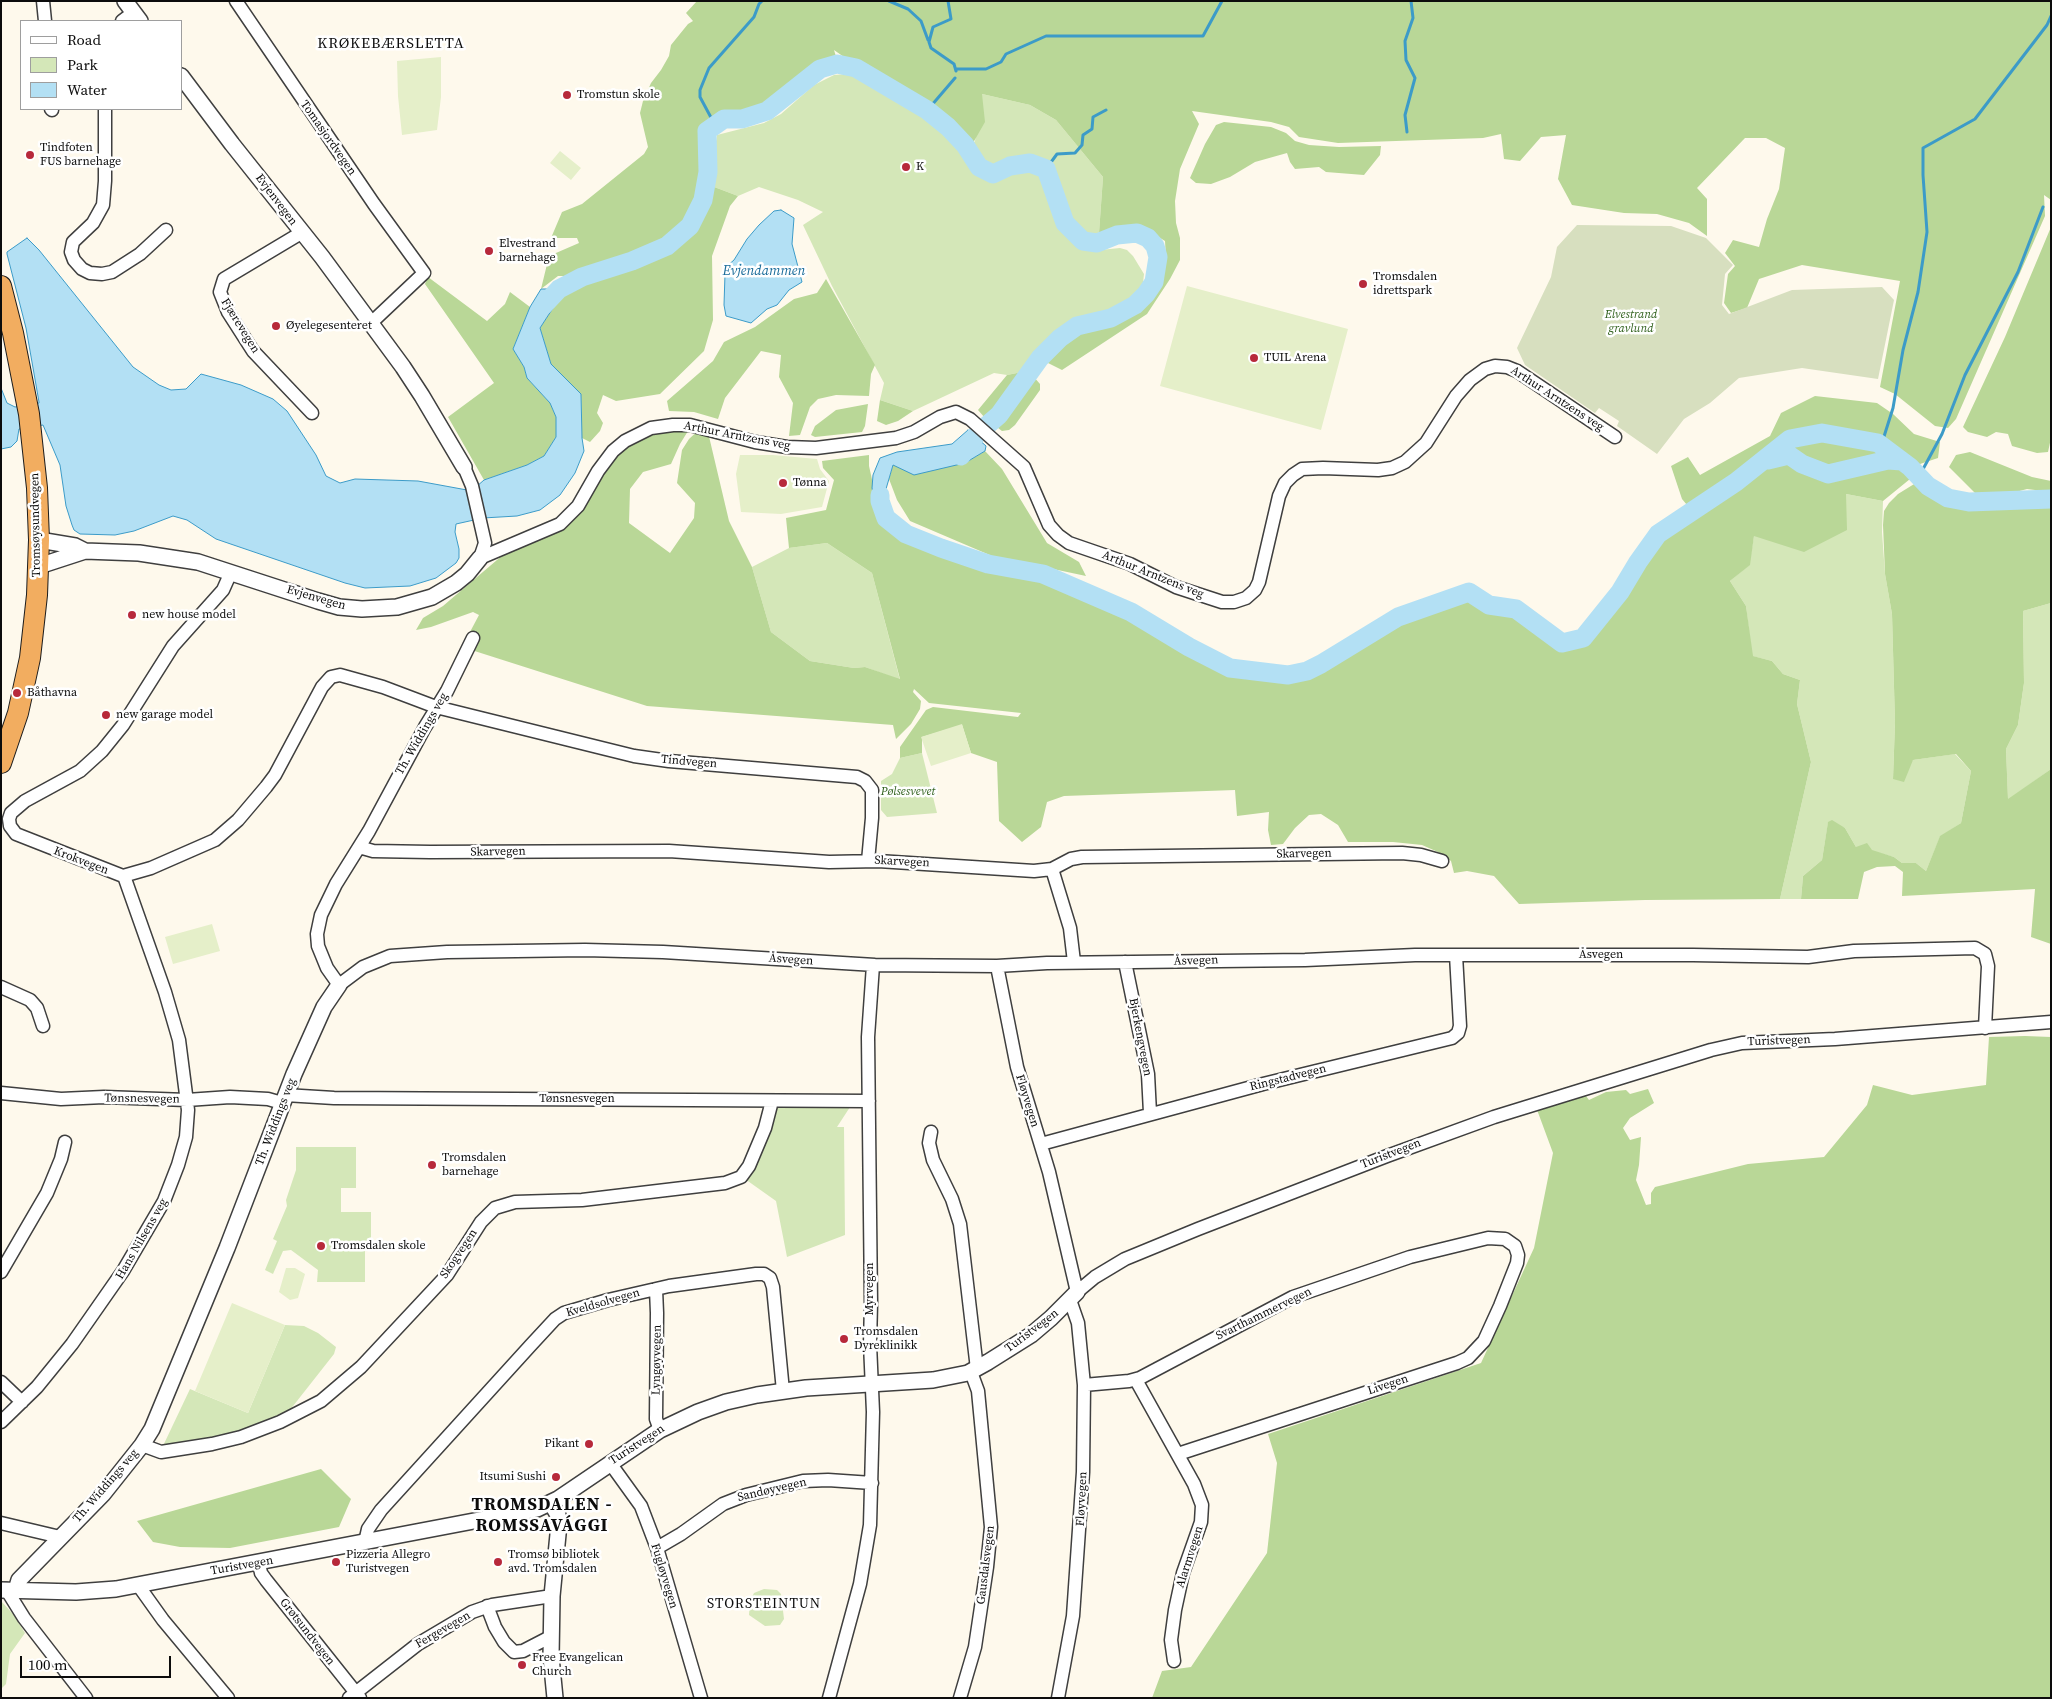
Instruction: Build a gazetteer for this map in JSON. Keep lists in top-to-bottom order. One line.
{"streets":{"highway":["Tromsøysundvegen"],"street":["Tomasjordvegen","Evjenvegen","Fjærevegen","Arthur Arntzens veg","Th. Widdings veg","Tindvegen","Skarvegen","Krokvegen","Åsvegen","Bjerkengvegen","Turistvegen","Ringstadvegen","Tønsnesvegen","Fløyvegen","Hans Nilsens veg","Skogvegen","Myrvegen","Kveldsolvegen","Svarthammervegen","Lyngøyvegen","Livegen","Sandøyvegen","Alarmvegen","Gausdalsvegen","Fugløyvegen","Fergevegen","Grøtsundvegen"]},"crossings":[["Tomasjordvegen","Evjenvegen"],["Evjenvegen","Fjærevegen"],["Evjenvegen","Arthur Arntzens veg"],["Evjenvegen","Tromsøysundvegen"],["Evjenvegen","Krokvegen"],["Th. Widdings veg","Tindvegen"],["Th. Widdings veg","Skarvegen"],["Th. Widdings veg","Krokvegen"],["Th. Widdings veg","Åsvegen"],["Th. Widdings veg","Turistvegen"],["Th. Widdings veg","Tønsnesvegen"],["Th. Widdings veg","Skogvegen"],["Tindvegen","Skarvegen"],["Tindvegen","Krokvegen"],["Krokvegen","Hans Nilsens veg"],["Åsvegen","Bjerkengvegen"],["Åsvegen","Turistvegen"],["Åsvegen","Ringstadvegen"],["Åsvegen","Fløyvegen"],["Åsvegen","Myrvegen"],["Bjerkengvegen","Ringstadvegen"],["Turistvegen","Fløyvegen"],["Turistvegen","Myrvegen"],["Turistvegen","Kveldsolvegen"],["Turistvegen","Lyngøyvegen"],["Turistvegen","Gausdalsvegen"],["Turistvegen","Fugløyvegen"],["Turistvegen","Grøtsundvegen"],["Ringstadvegen","Fløyvegen"],["Tønsnesvegen","Hans Nilsens veg"],["Tønsnesvegen","Skogvegen"],["Tønsnesvegen","Myrvegen"],["Fløyvegen","Svarthammervegen"],["Myrvegen","Sandøyvegen"],["Kveldsolvegen","Lyngøyvegen"],["Svarthammervegen","Livegen"],["Svarthammervegen","Alarmvegen"],["Livegen","Alarmvegen"],["Sandøyvegen","Fugløyvegen"],["Fergevegen","Grøtsundvegen"]],"districts":["KRØKEBÆRSLETTA","TROMSDALEN - ROMSSAVÁGGI","STORSTEINTUN"],"water":["Evjendammen"],"parks":["Elvestrand gravlund","Pølsesvevet"],"places":["Tromstun skole","Tindfoten FUS barnehage","K","Elvestrand barnehage","Tromsdalen idrettspark","Øyelegesenteret","TUIL Arena","Tønna","new house model","Båthavna","new garage model","Tromsdalen barnehage","Tromsdalen skole","Tromsdalen Dyreklinikk","Pikant","Itsumi Sushi","Pizzeria Allegro Turistvegen","Tromsø bibliotek avd. Tromsdalen","Free Evangelican Church"],"legend":["Road","Park","Water"],"scale_bar":"100 m"}
